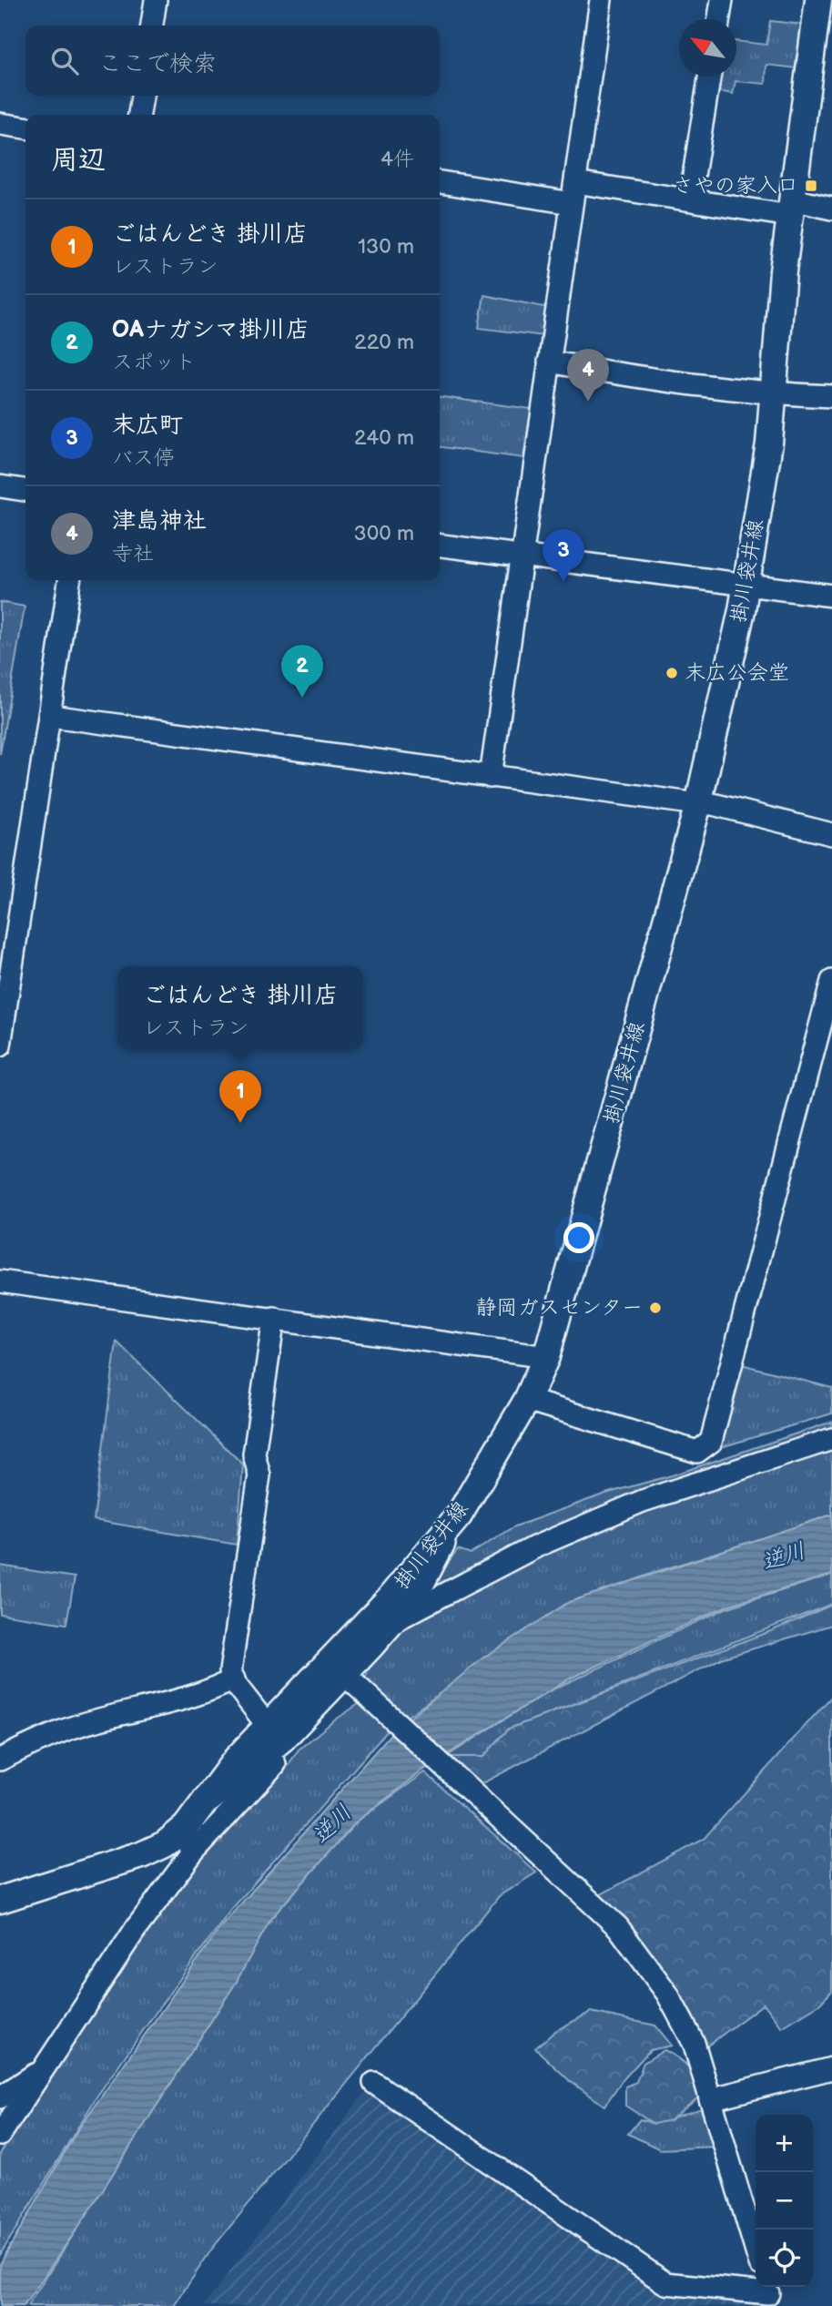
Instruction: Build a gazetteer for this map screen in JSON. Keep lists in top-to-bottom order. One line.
{"streets":{"main road":["掛川袋井線"]},"water":["逆川"],"places":{"transit":["さやの家入口"],"other":["末広公会堂","静岡ガスセンター"]},"north":"top left","page":{"search":"ここで検索","heading":["周辺","4件"],"list":[{"mark":"1","name":"ごはんどき 掛川店","note":"レストラン","value":"130 m"},{"mark":"2","name":"OAナガシマ掛川店","note":"スポット","value":"220 m"},{"mark":"3","name":"末広町","note":"バス停","value":"240 m"},{"mark":"4","name":"津島神社","note":"寺社","value":"300 m"}],"pins":["4","3","2","1"],"popup":["ごはんどき 掛川店","レストラン"],"map_buttons":["+","−"]}}
